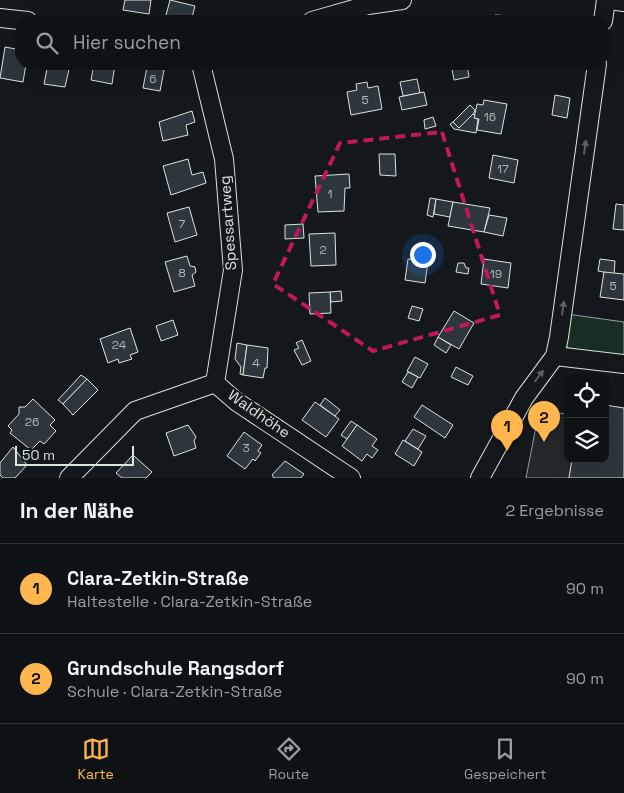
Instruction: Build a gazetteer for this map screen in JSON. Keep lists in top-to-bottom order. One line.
{"streets":{"street":["Spessartweg","Waldhöhe"]},"crossings":[["Spessartweg","Waldhöhe"]],"house_numbers":["6","5","16","17","1","7","2","8","19","5","24","4","26","3"],"scale_bar":"50 m","page":{"search":"Hier suchen","pins":["2","1"],"scale":"50 m","heading":["In der Nähe","2 Ergebnisse"],"list":[{"mark":"1","name":"Clara-Zetkin-Straße","note":"Haltestelle · Clara-Zetkin-Straße","value":"90 m"},{"mark":"2","name":"Grundschule Rangsdorf","note":"Schule · Clara-Zetkin-Straße","value":"90 m"}],"nav":["Karte","Route","Gespeichert"]}}
